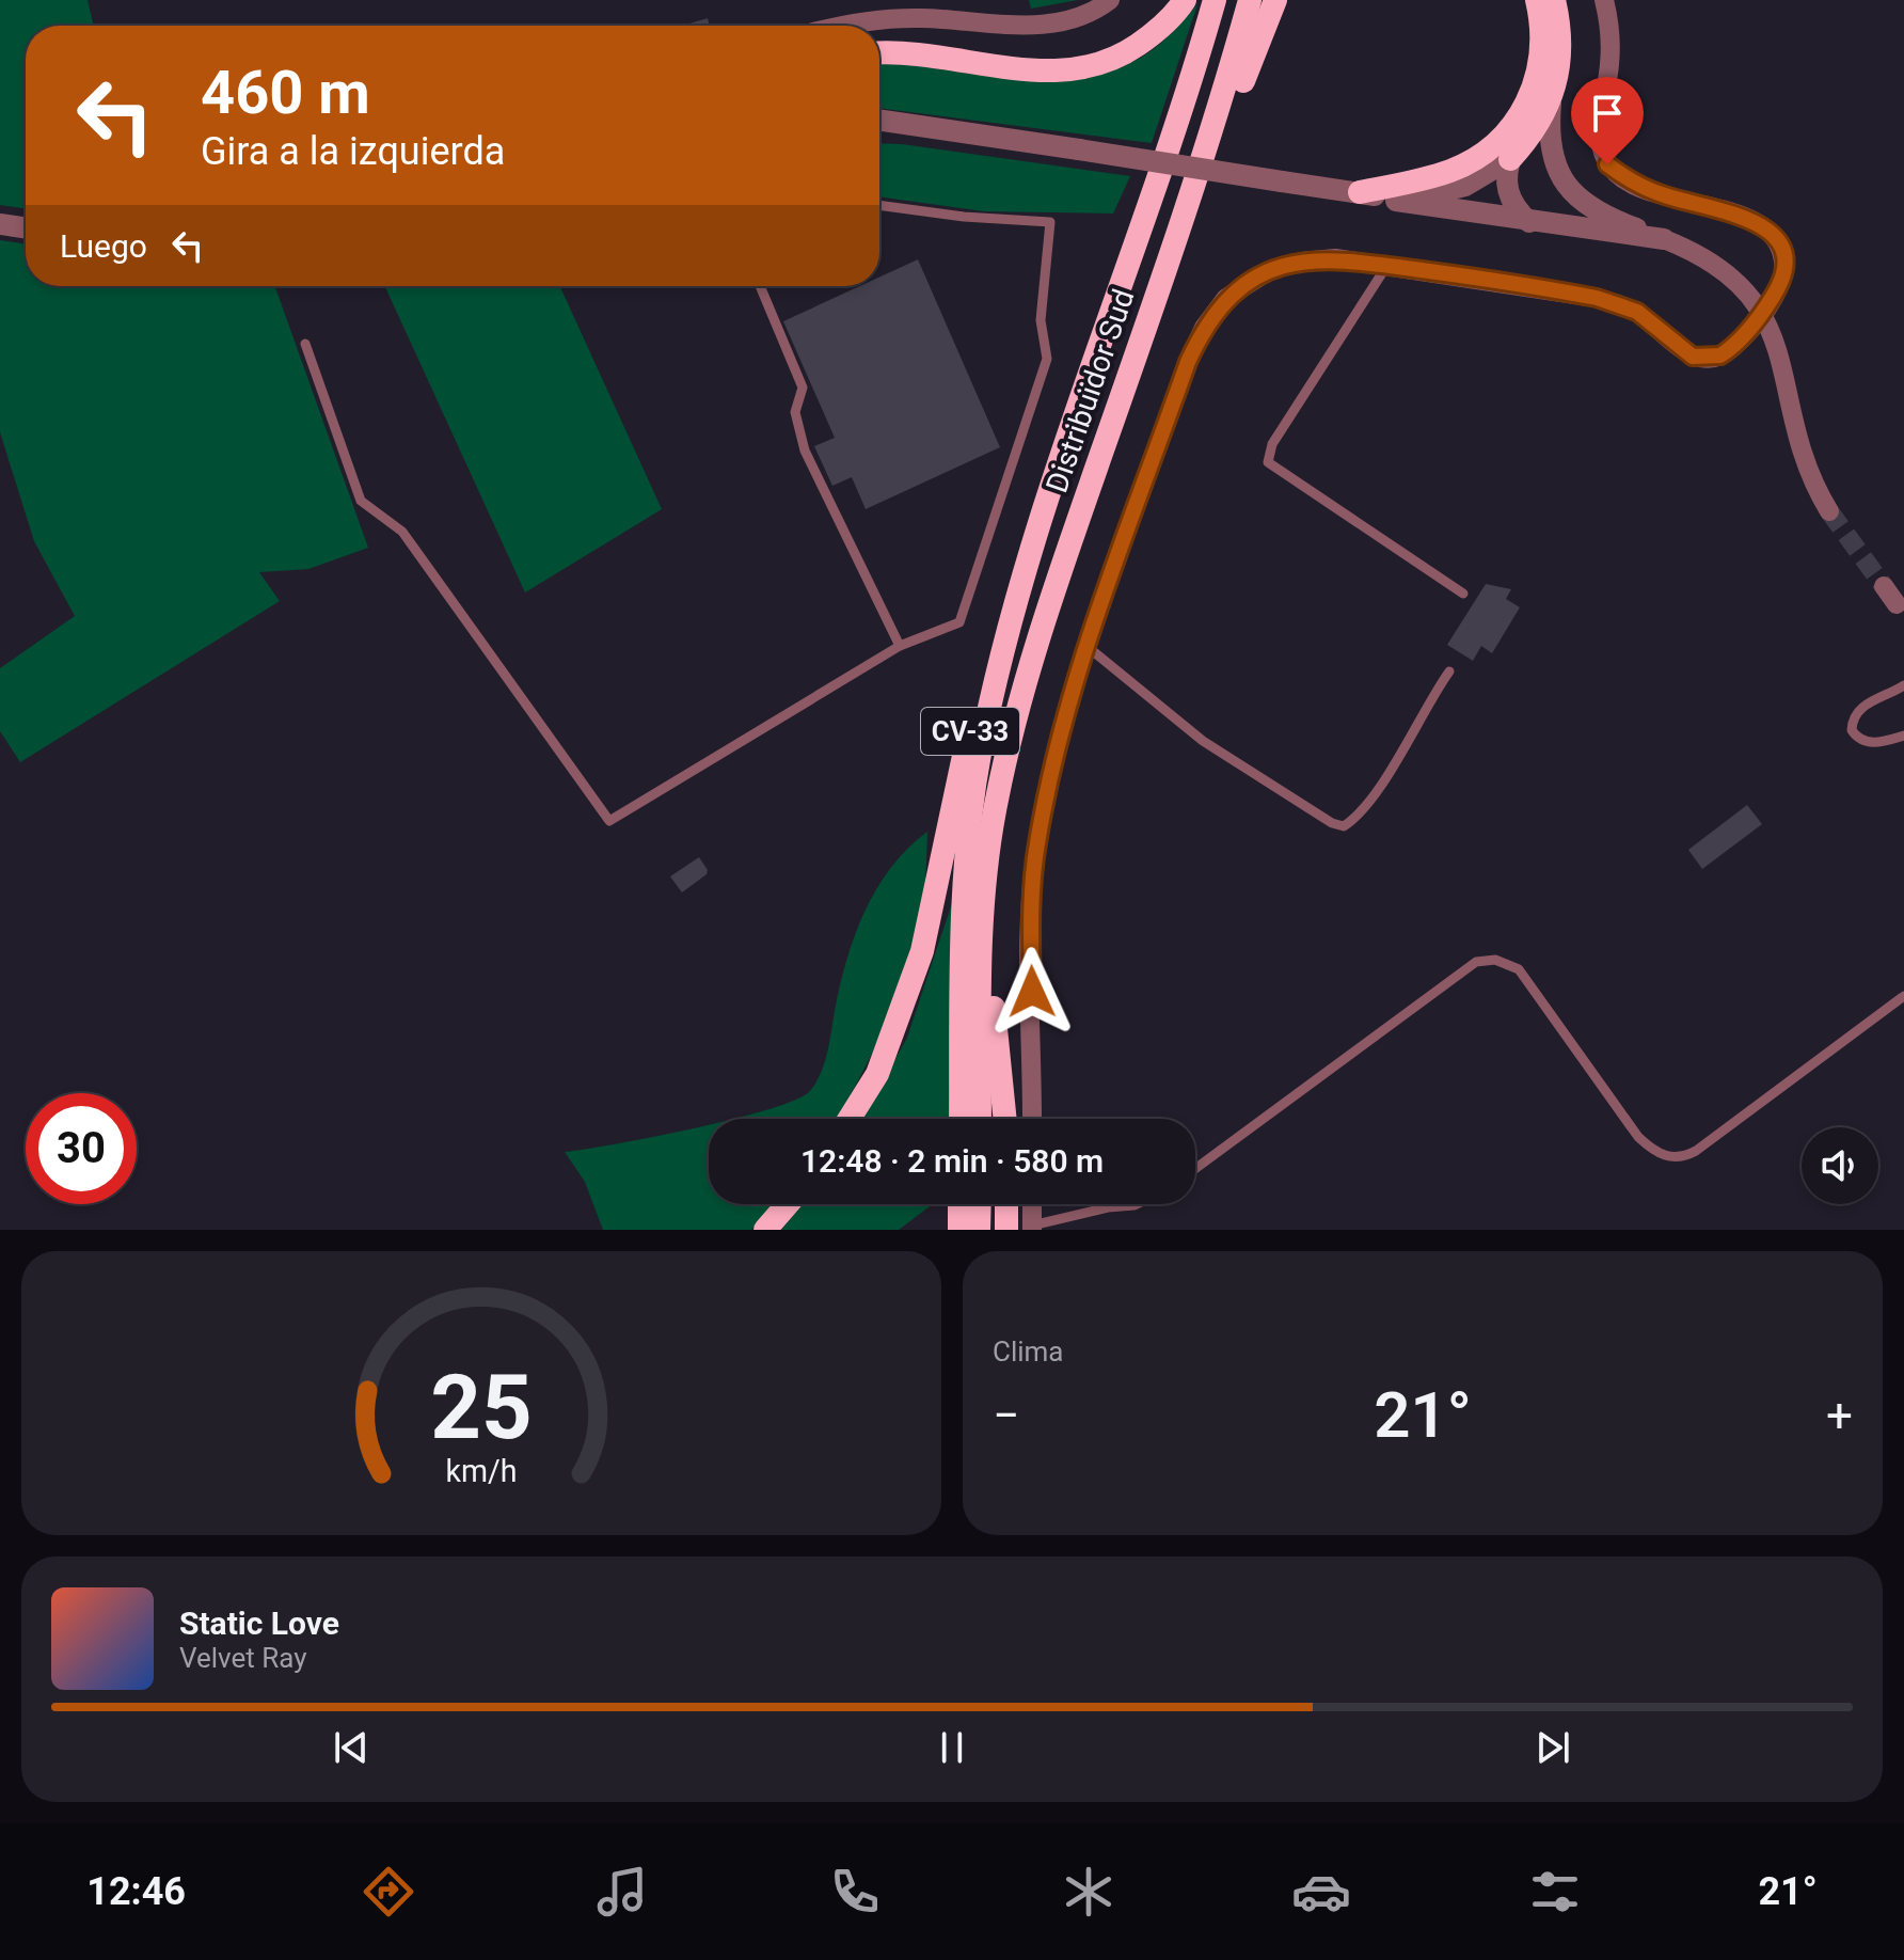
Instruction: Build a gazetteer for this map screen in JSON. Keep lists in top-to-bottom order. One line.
{"streets":{"highway":["Distribuïdor Sud","CV-33"]},"crossings":[["Distribuïdor Sud","CV-33"]],"page":{"turn":["460 m","Gira a la izquierda"],"then":"Luego","limit":"30","trip":"12:48 · 2 min · 580 m","tile":"Clima","heat":["−","21°","+"],"song":["Static Love","Velvet Ray"],"tabs":["12:46","21°"],"gauge":["25","km/h"]}}
